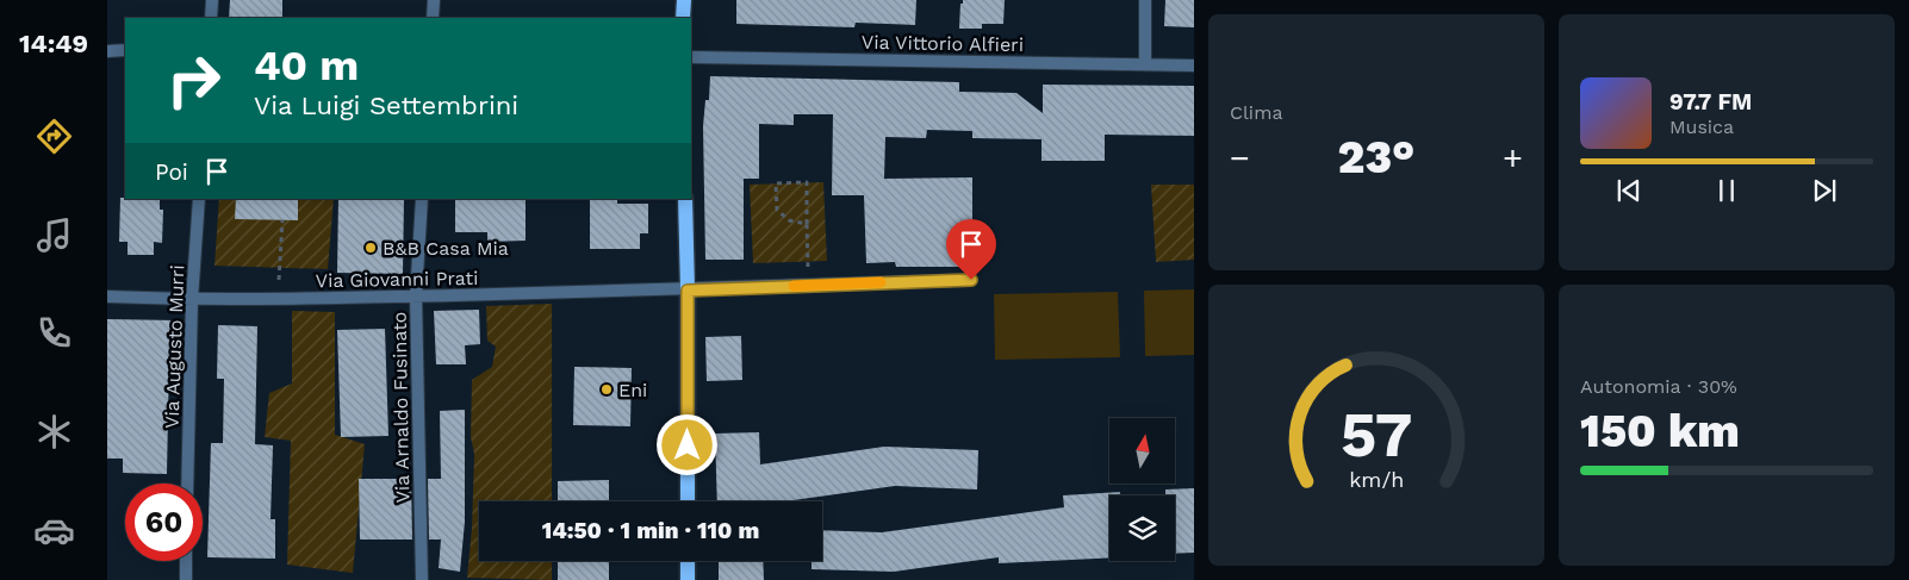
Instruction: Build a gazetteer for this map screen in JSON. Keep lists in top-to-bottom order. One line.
{"streets":{"street":["Via Vittorio Alfieri","Via Giovanni Prati","Via Augusto Murri","Via Arnaldo Fusinato"]},"crossings":[["Via Giovanni Prati","Via Augusto Murri"],["Via Giovanni Prati","Via Arnaldo Fusinato"]],"places":["B&B Casa Mia","Eni"],"north":"top","page":{"tabs":"14:49","tile":["Clima",["Autonomia · 30%","150 km"]],"turn":["40 m","Via Luigi Settembrini"],"song":["97.7 FM","Musica"],"heat":["−","23°","+"],"then":"Poi","limit":"60","trip":"14:50 · 1 min · 110 m","gauge":["57","km/h"]}}
